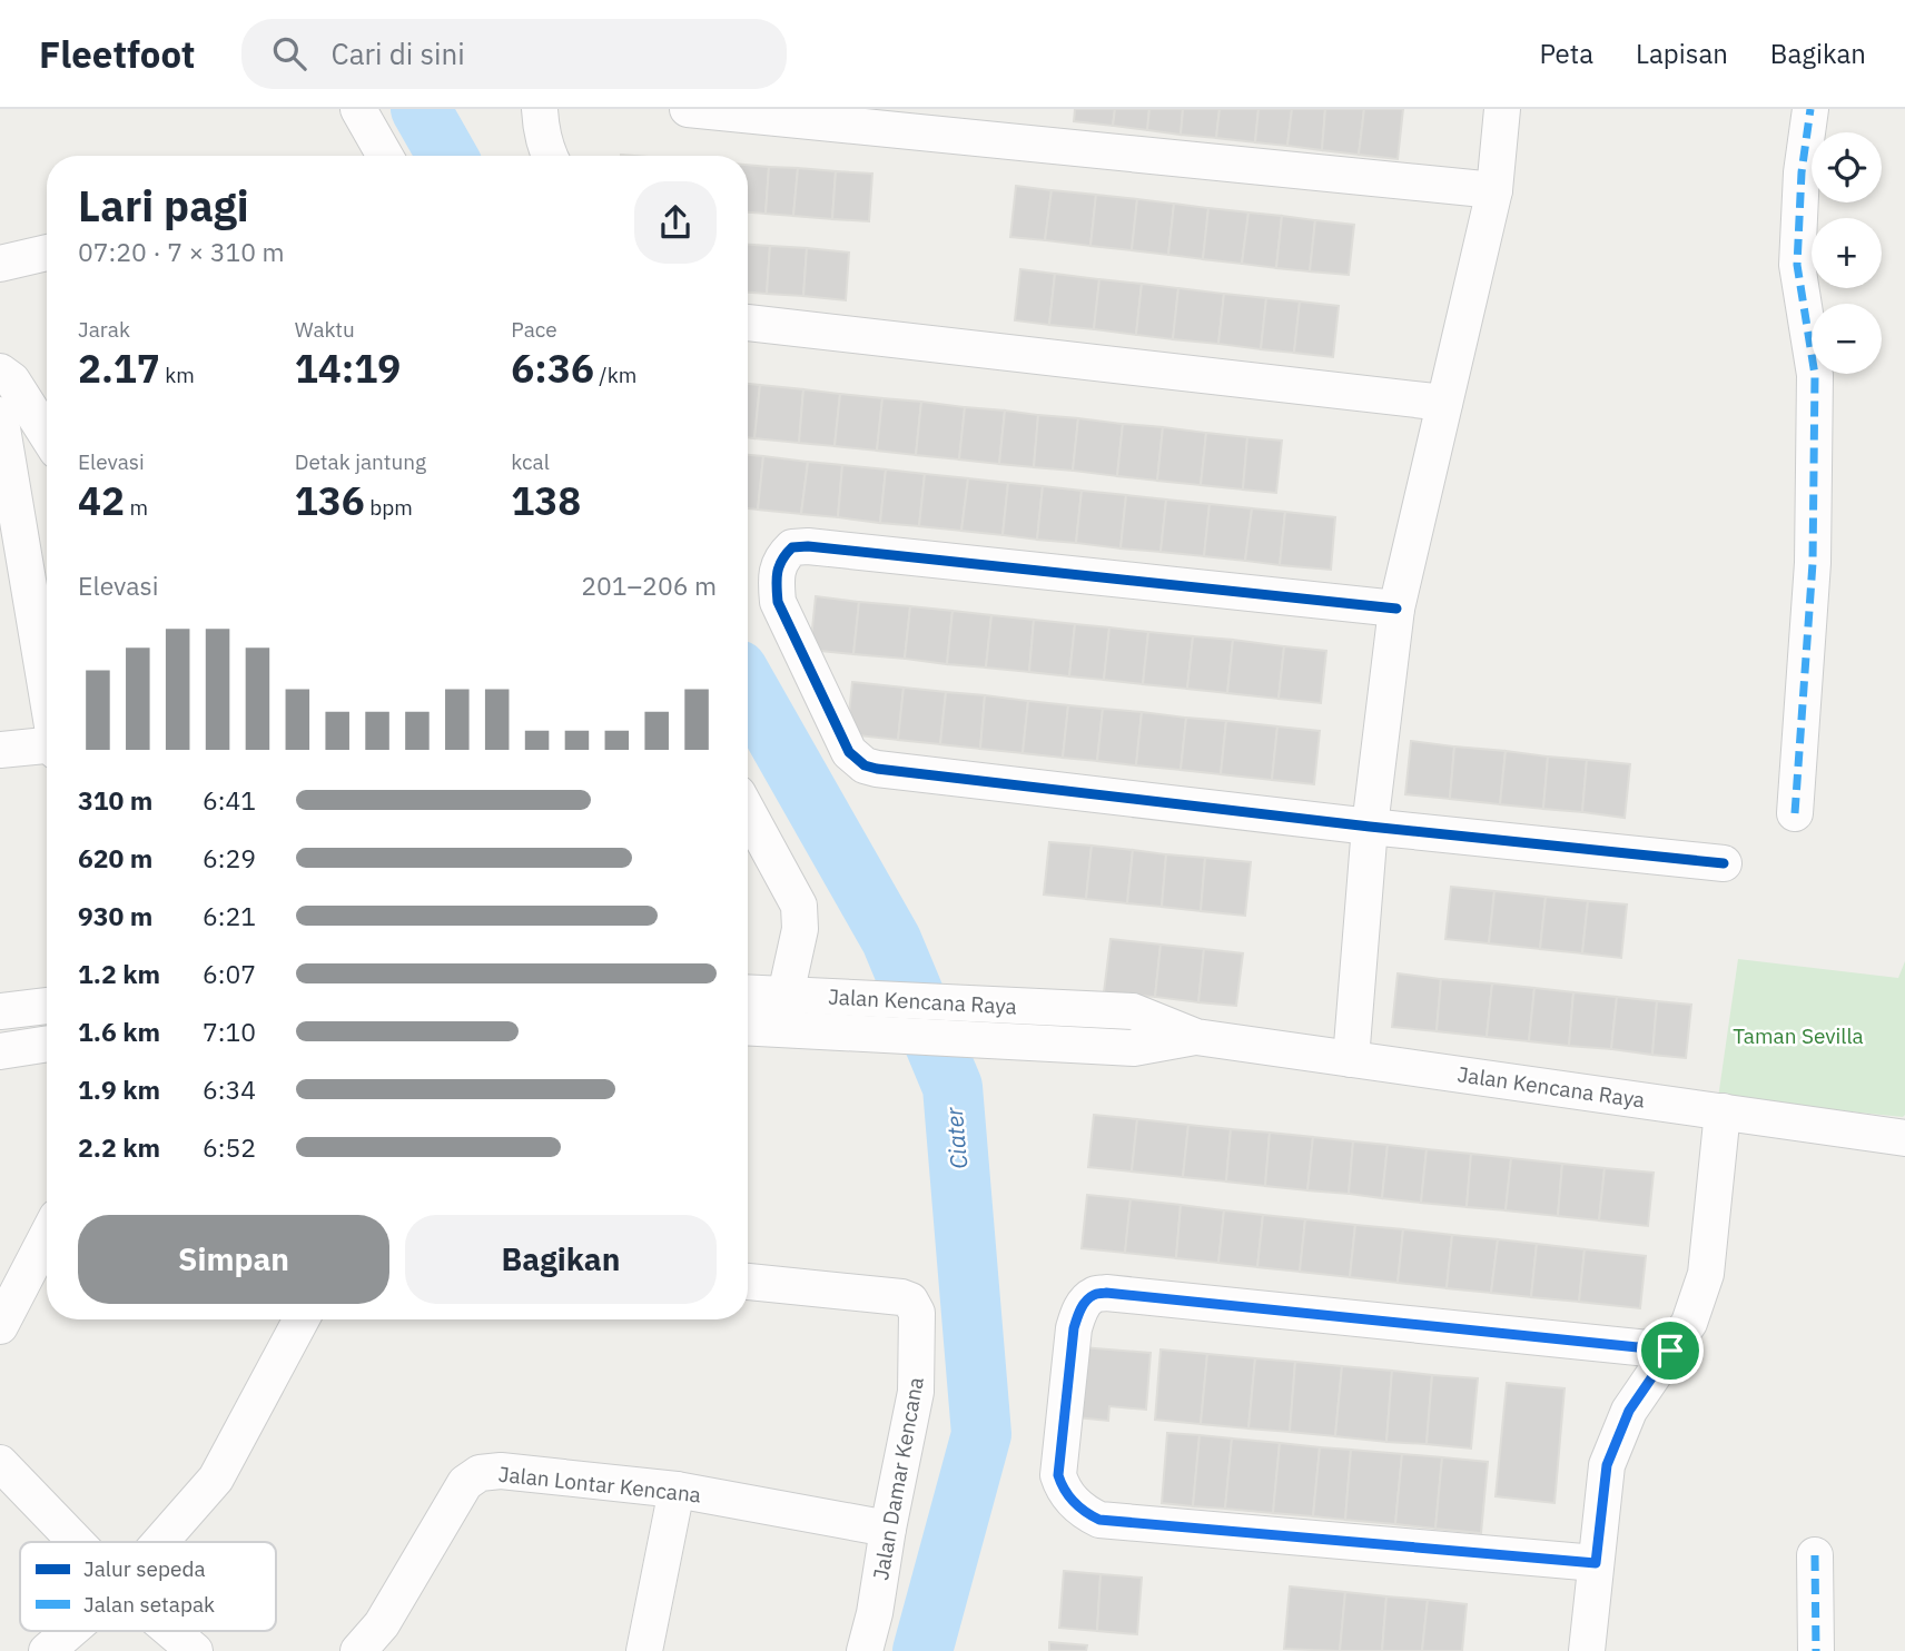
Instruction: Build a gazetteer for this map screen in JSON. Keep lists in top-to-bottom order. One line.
{"streets":{"street":["Jalan Kencana Raya","Jalan Damar Kencana","Jalan Lontar Kencana"]},"crossings":[["Jalan Damar Kencana","Jalan Lontar Kencana"]],"water":["Ciater"],"parks":["Taman Sevilla"],"legend":["Jalur sepeda","Jalan setapak"],"page":{"header":"Fleetfoot","search":"Cari di sini","nav":["Peta","Lapisan","Bagikan"],"map_buttons":["+","−"],"heading":["Lari pagi","07:20 · 7 × 310 m"],"stats":[["Jarak","2.17 km"],["Waktu","14:19"],["Pace","6:36 /km"],["Elevasi","42 m"],["Detak jantung","136 bpm"],["kcal","138"]],"chart":["Elevasi","201–206 m"],"list":[{"name":"310 m","note":"6:41"},{"name":"620 m","note":"6:29"},{"name":"930 m","note":"6:21"},{"name":"1.2 km","note":"6:07"},{"name":"1.6 km","note":"7:10"},{"name":"1.9 km","note":"6:34"},{"name":"2.2 km","note":"6:52"}],"buttons":["Simpan","Bagikan"]}}
